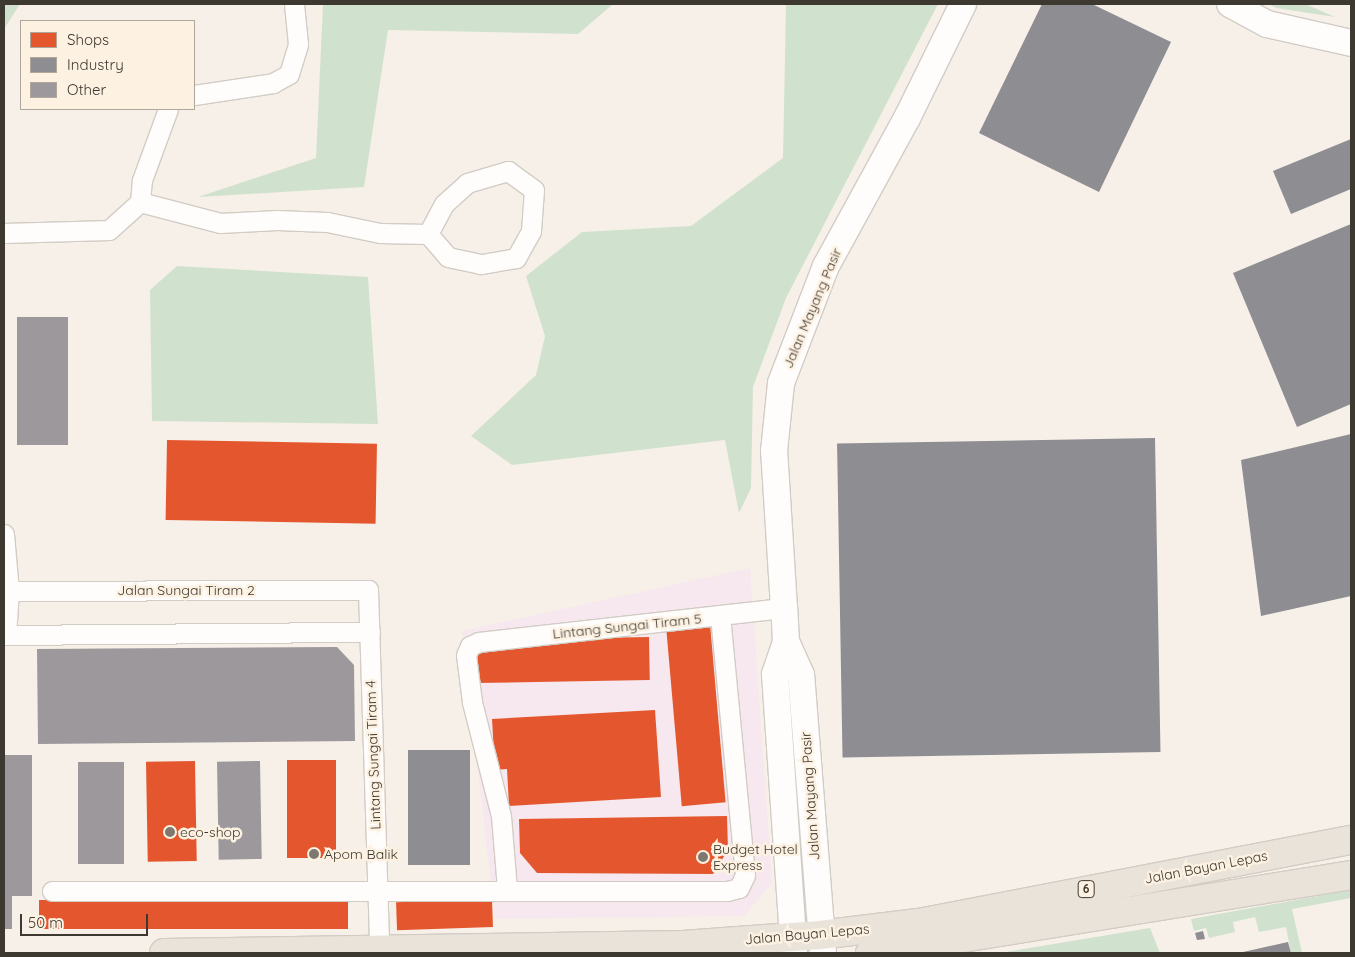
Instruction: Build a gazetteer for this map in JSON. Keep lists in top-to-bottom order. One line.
{"streets":{"highway":["Jalan Bayan Lepas","6"],"street":["Jalan Mayang Pasir","Jalan Sungai Tiram 2","Lintang Sungai Tiram 5","Lintang Sungai Tiram 4"]},"crossings":[["Jalan Mayang Pasir","Lintang Sungai Tiram 5"],["Jalan Mayang Pasir","Jalan Bayan Lepas"],["Jalan Sungai Tiram 2","Lintang Sungai Tiram 4"],["Lintang Sungai Tiram 4","Jalan Bayan Lepas"]],"places":["eco-shop","Apom Balik","Budget Hotel Express"],"legend":["Shops","Industry","Other"],"scale_bar":"50 m"}
